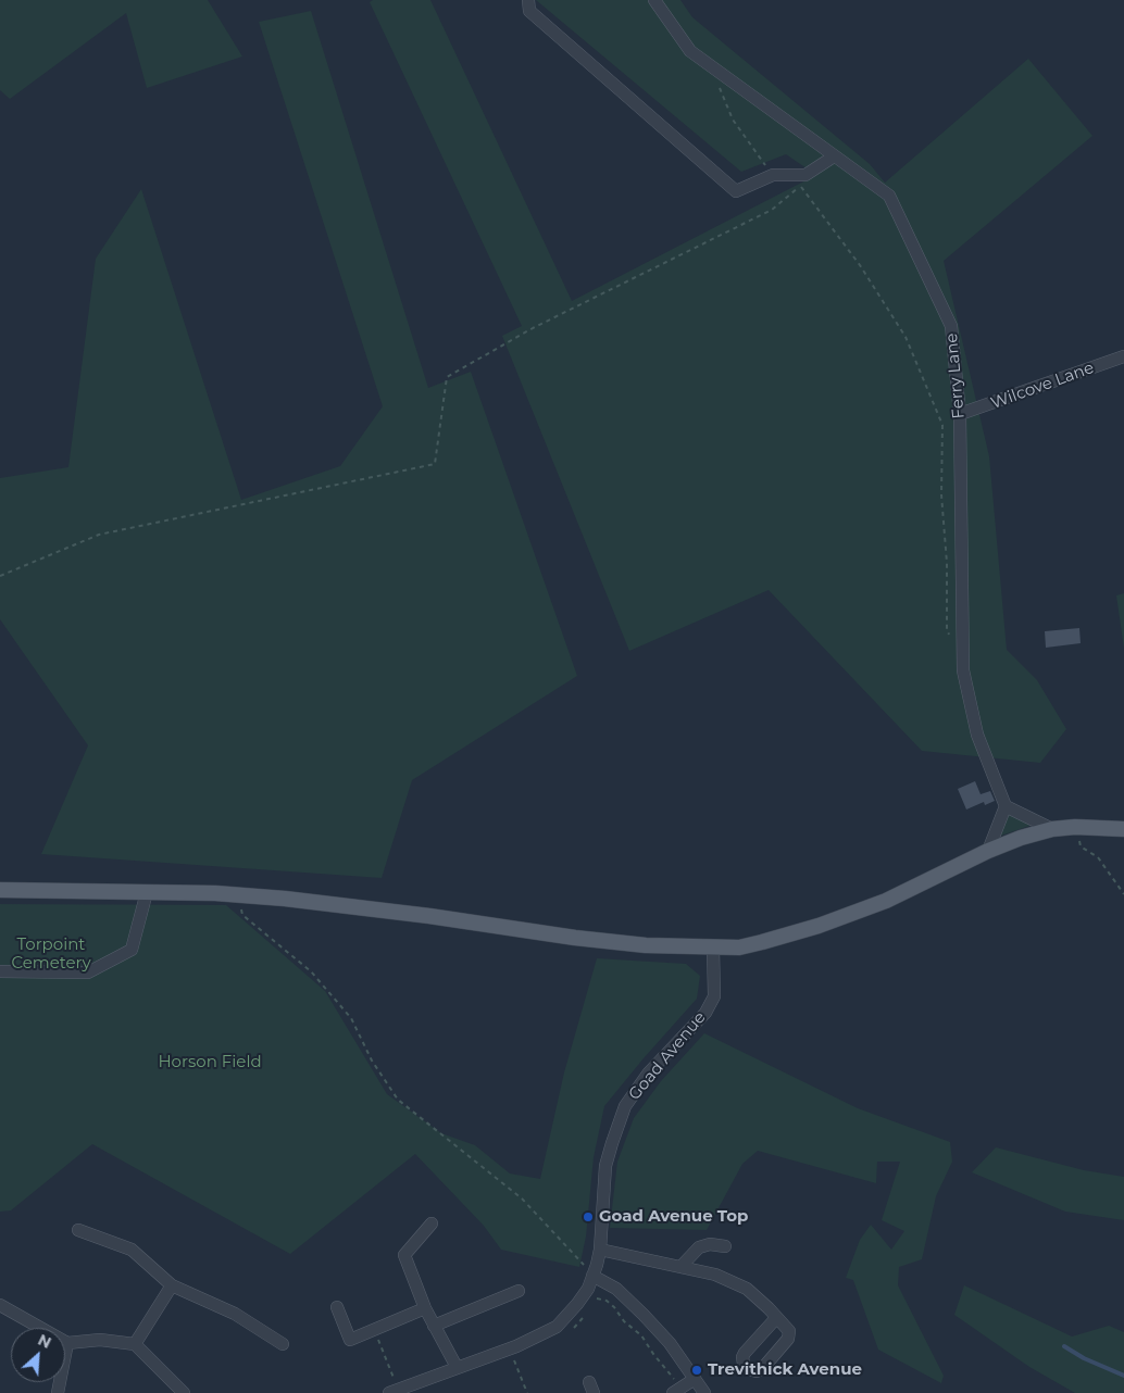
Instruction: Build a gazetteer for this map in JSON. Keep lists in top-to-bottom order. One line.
{"streets":{"street":["Ferry Lane","Wilcove Lane","Goad Avenue"]},"crossings":[["Ferry Lane","Wilcove Lane"]],"parks":["Torpoint Cemetery","Horson Field"],"places":["Goad Avenue Top","Trevithick Avenue"],"north":"top right"}
